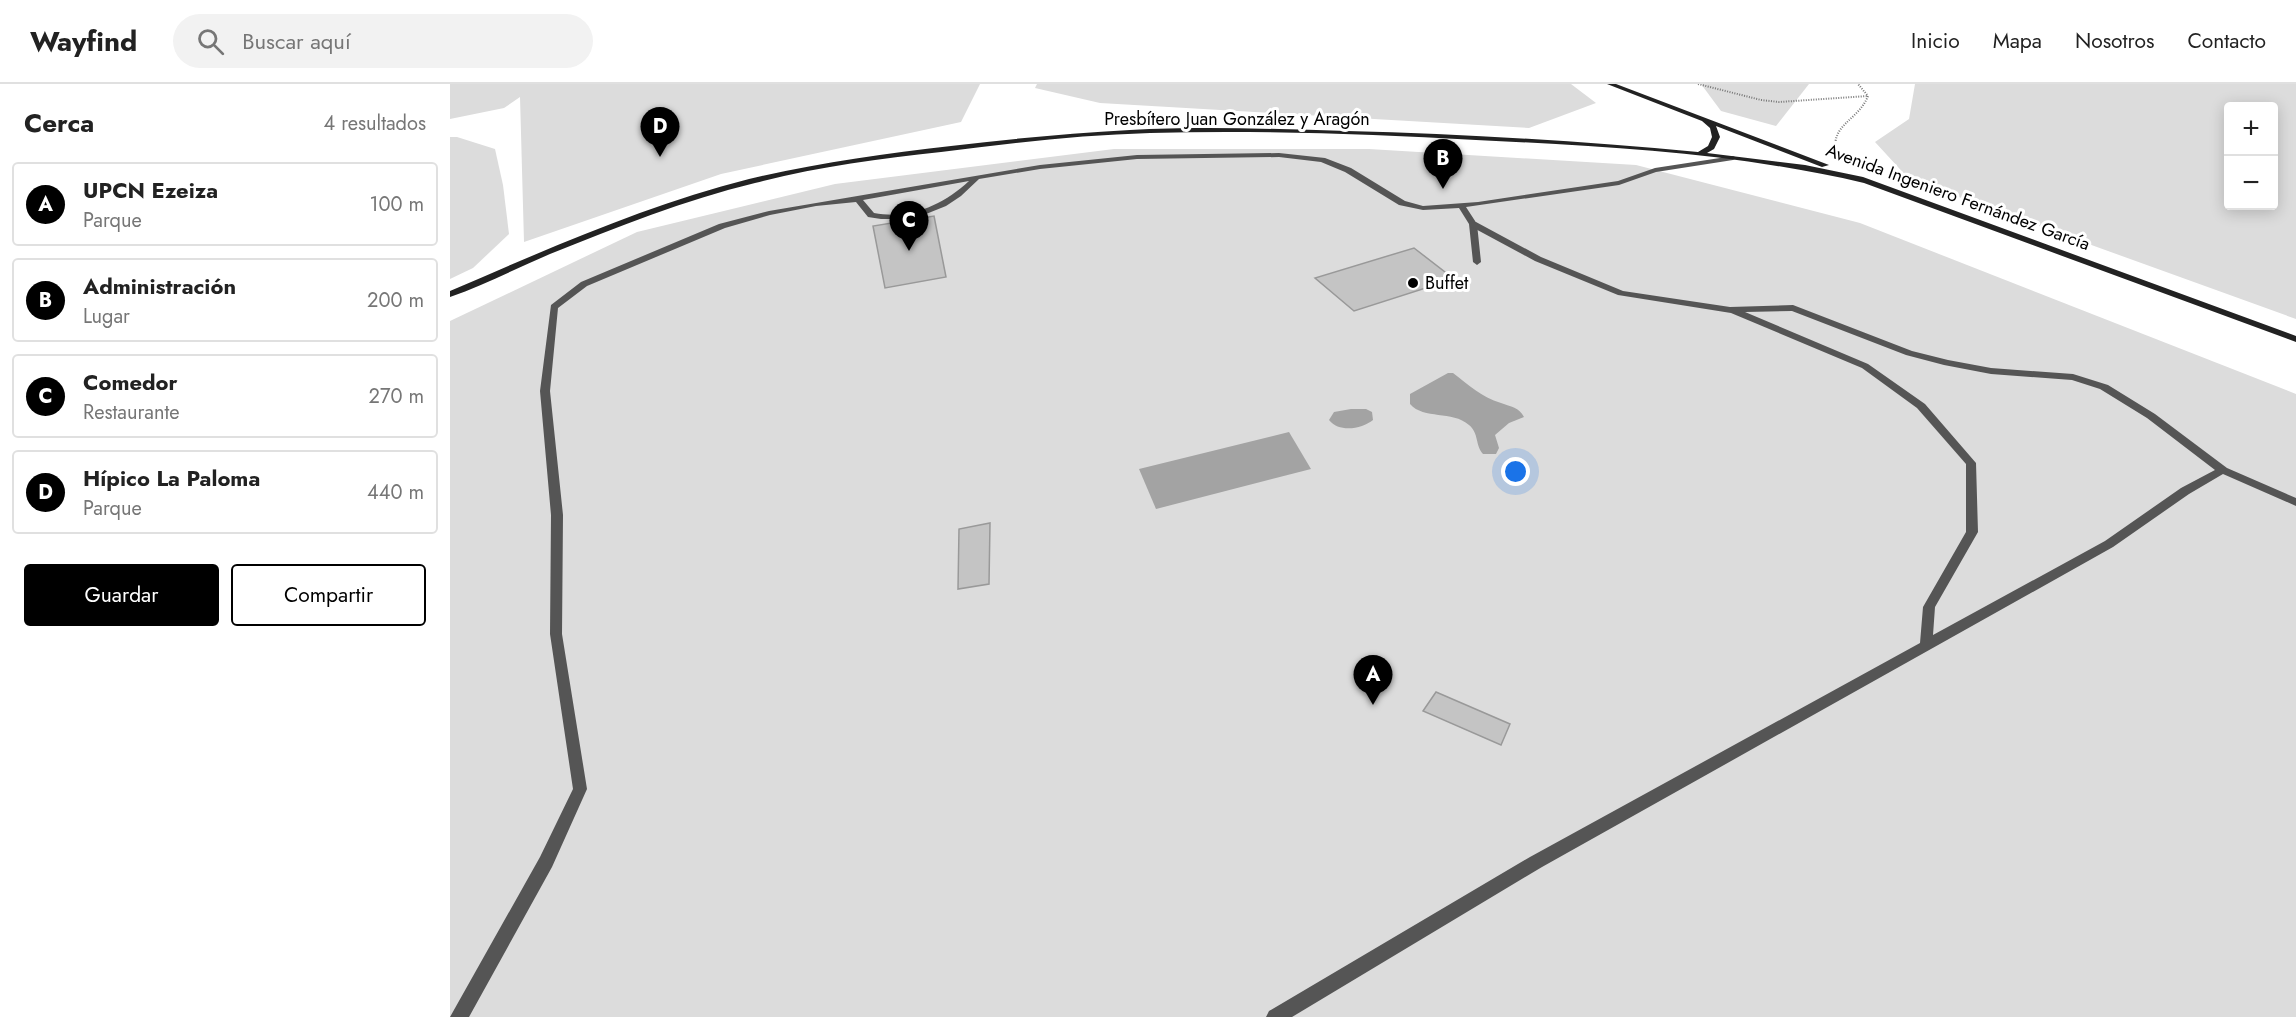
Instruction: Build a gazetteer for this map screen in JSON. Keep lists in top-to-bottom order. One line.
{"streets":{"street":["Presbítero Juan González y Aragón","Avenida Ingeniero Fernández García"]},"crossings":[["Presbítero Juan González y Aragón","Avenida Ingeniero Fernández García"]],"places":["Buffet"],"page":{"header":"Wayfind","search":"Buscar aquí","nav":["Inicio","Mapa","Nosotros","Contacto"],"heading":["Cerca","4 resultados"],"map_buttons":["+","−"],"pins":["D","B","C","A"],"list":[{"mark":"A","name":"UPCN Ezeiza","note":"Parque","value":"100 m"},{"mark":"B","name":"Administración","note":"Lugar","value":"200 m"},{"mark":"C","name":"Comedor","note":"Restaurante","value":"270 m"},{"mark":"D","name":"Hípico La Paloma","note":"Parque","value":"440 m"}],"buttons":["Guardar","Compartir"]}}
